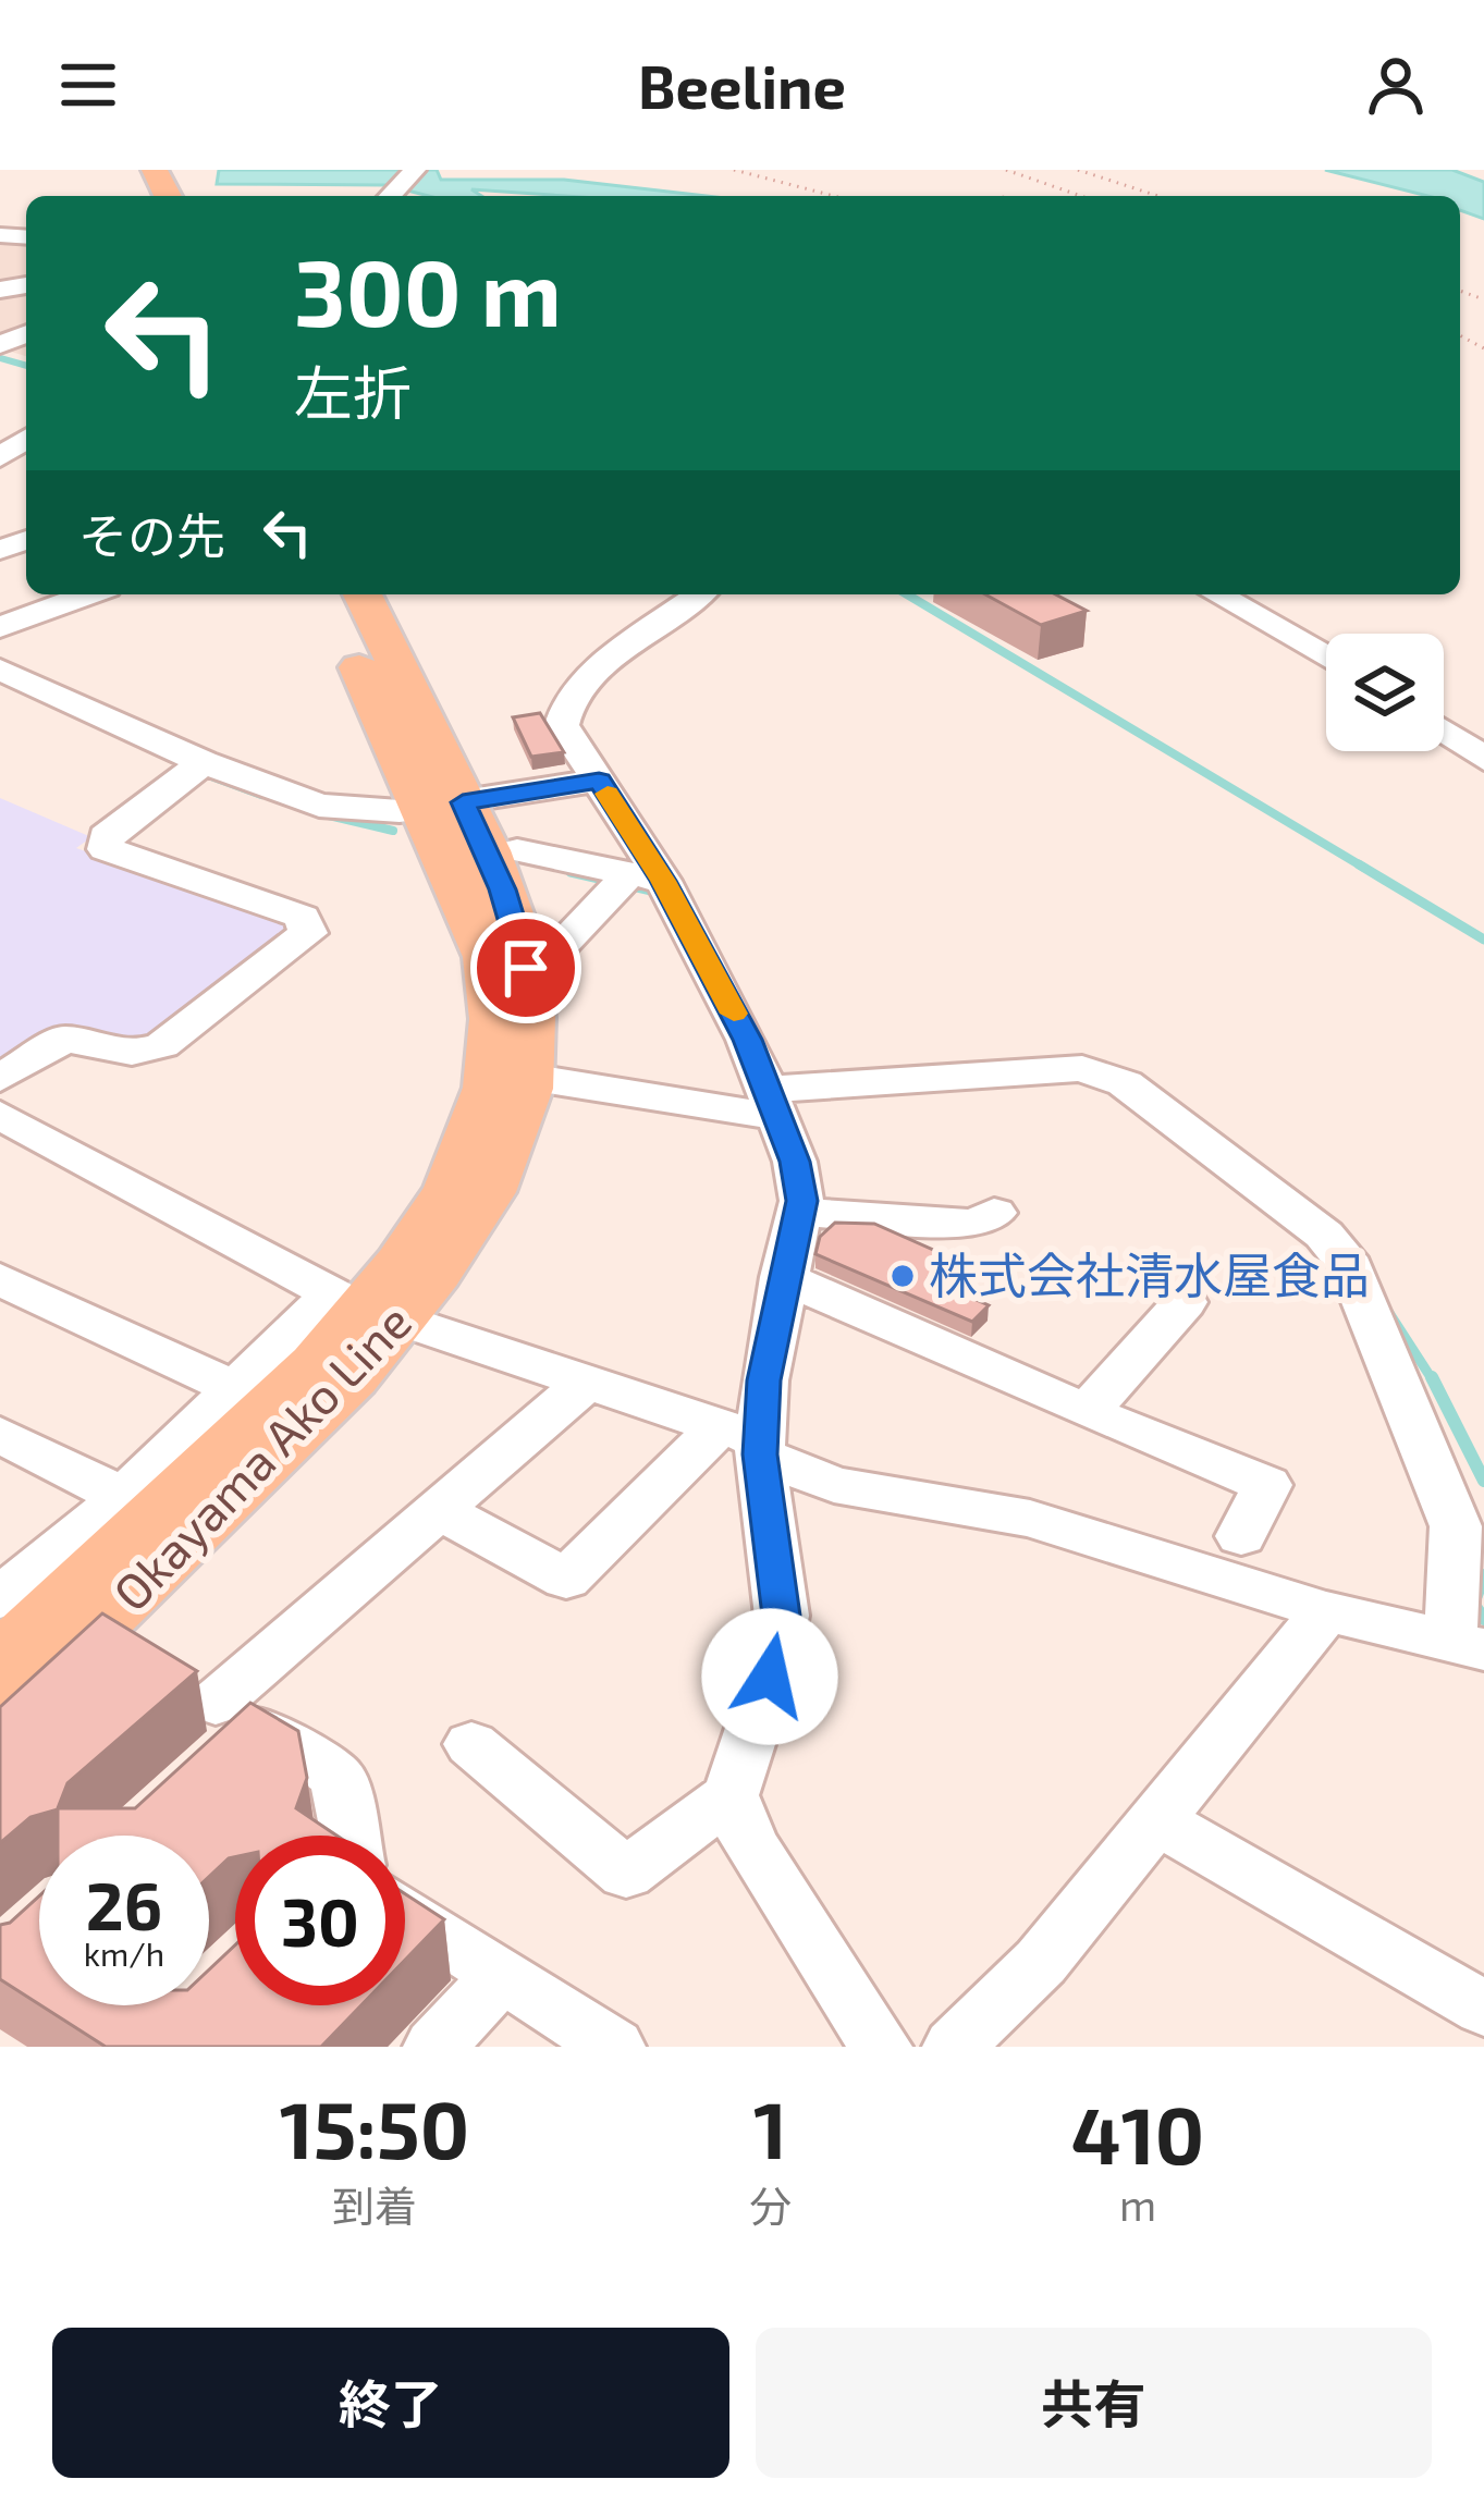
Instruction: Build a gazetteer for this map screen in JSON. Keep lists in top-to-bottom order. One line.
{"streets":{"main road":["Okayama Ako Line"]},"places":["株式会社清水屋食品"],"page":{"header":"Beeline","turn":["300 m","左折"],"then":"その先","speed":"26 km/h","limit":"30","eta":["15:50","到着","1","分","410","m"],"buttons":["終了","共有"]}}
